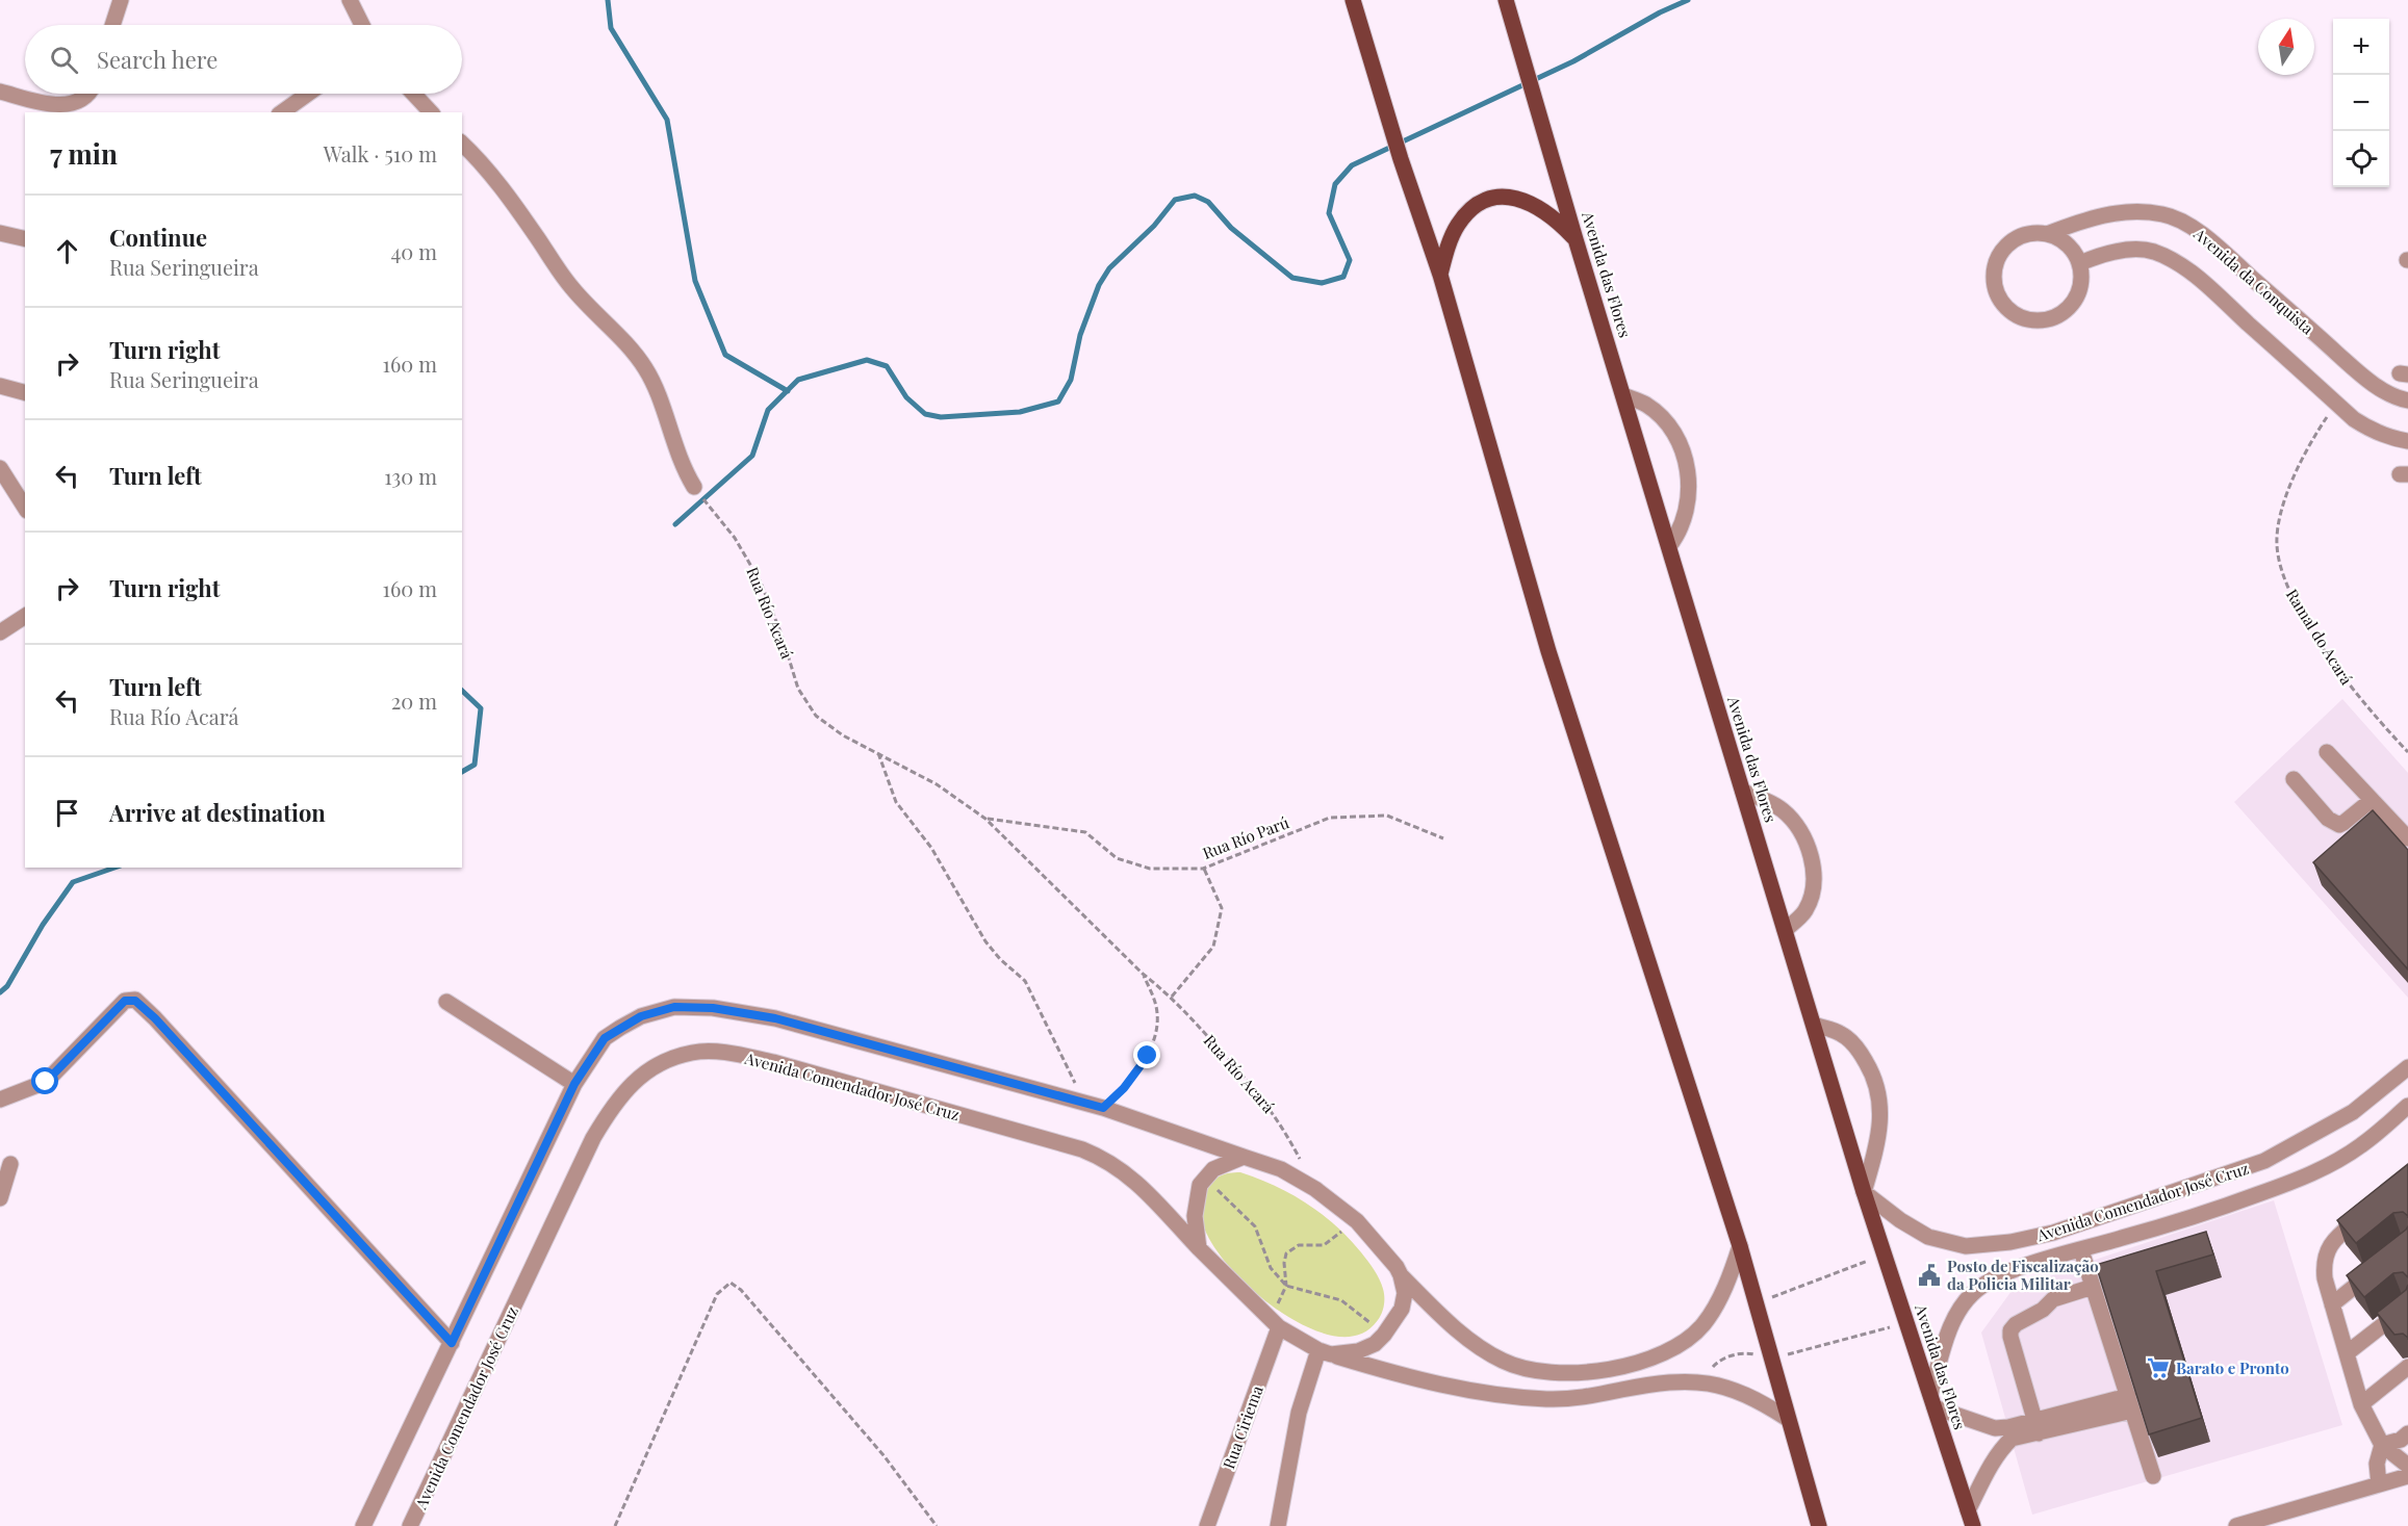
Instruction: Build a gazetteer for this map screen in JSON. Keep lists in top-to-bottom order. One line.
{"streets":{"main road":["Avenida das Flores"],"street":["Avenida da Conquista","Avenida Comendador José Cruz","Rua Ciriema"],"path":["Rua Río Acará","Ramal do Acará","Rua Río Parú"]},"crossings":[["Avenida das Flores","Avenida Comendador José Cruz"],["Rua Río Acará","Rua Río Parú"],["Avenida Comendador José Cruz","Rua Ciriema"]],"places":{"public building":["Posto de Fiscalização da Policia Militar"],"supermarket":["Barato e Pronto"]},"north":"top","page":{"map_buttons":["+","−"],"search":"Search here","heading":["7 min","Walk · 510 m"],"list":[["Continue","Rua Seringueira","40 m"],["Turn right","Rua Seringueira","160 m"],["Turn left","130 m"],["Turn right","160 m"],["Turn left","Rua Río Acará","20 m"],"Arrive at destination"]}}
